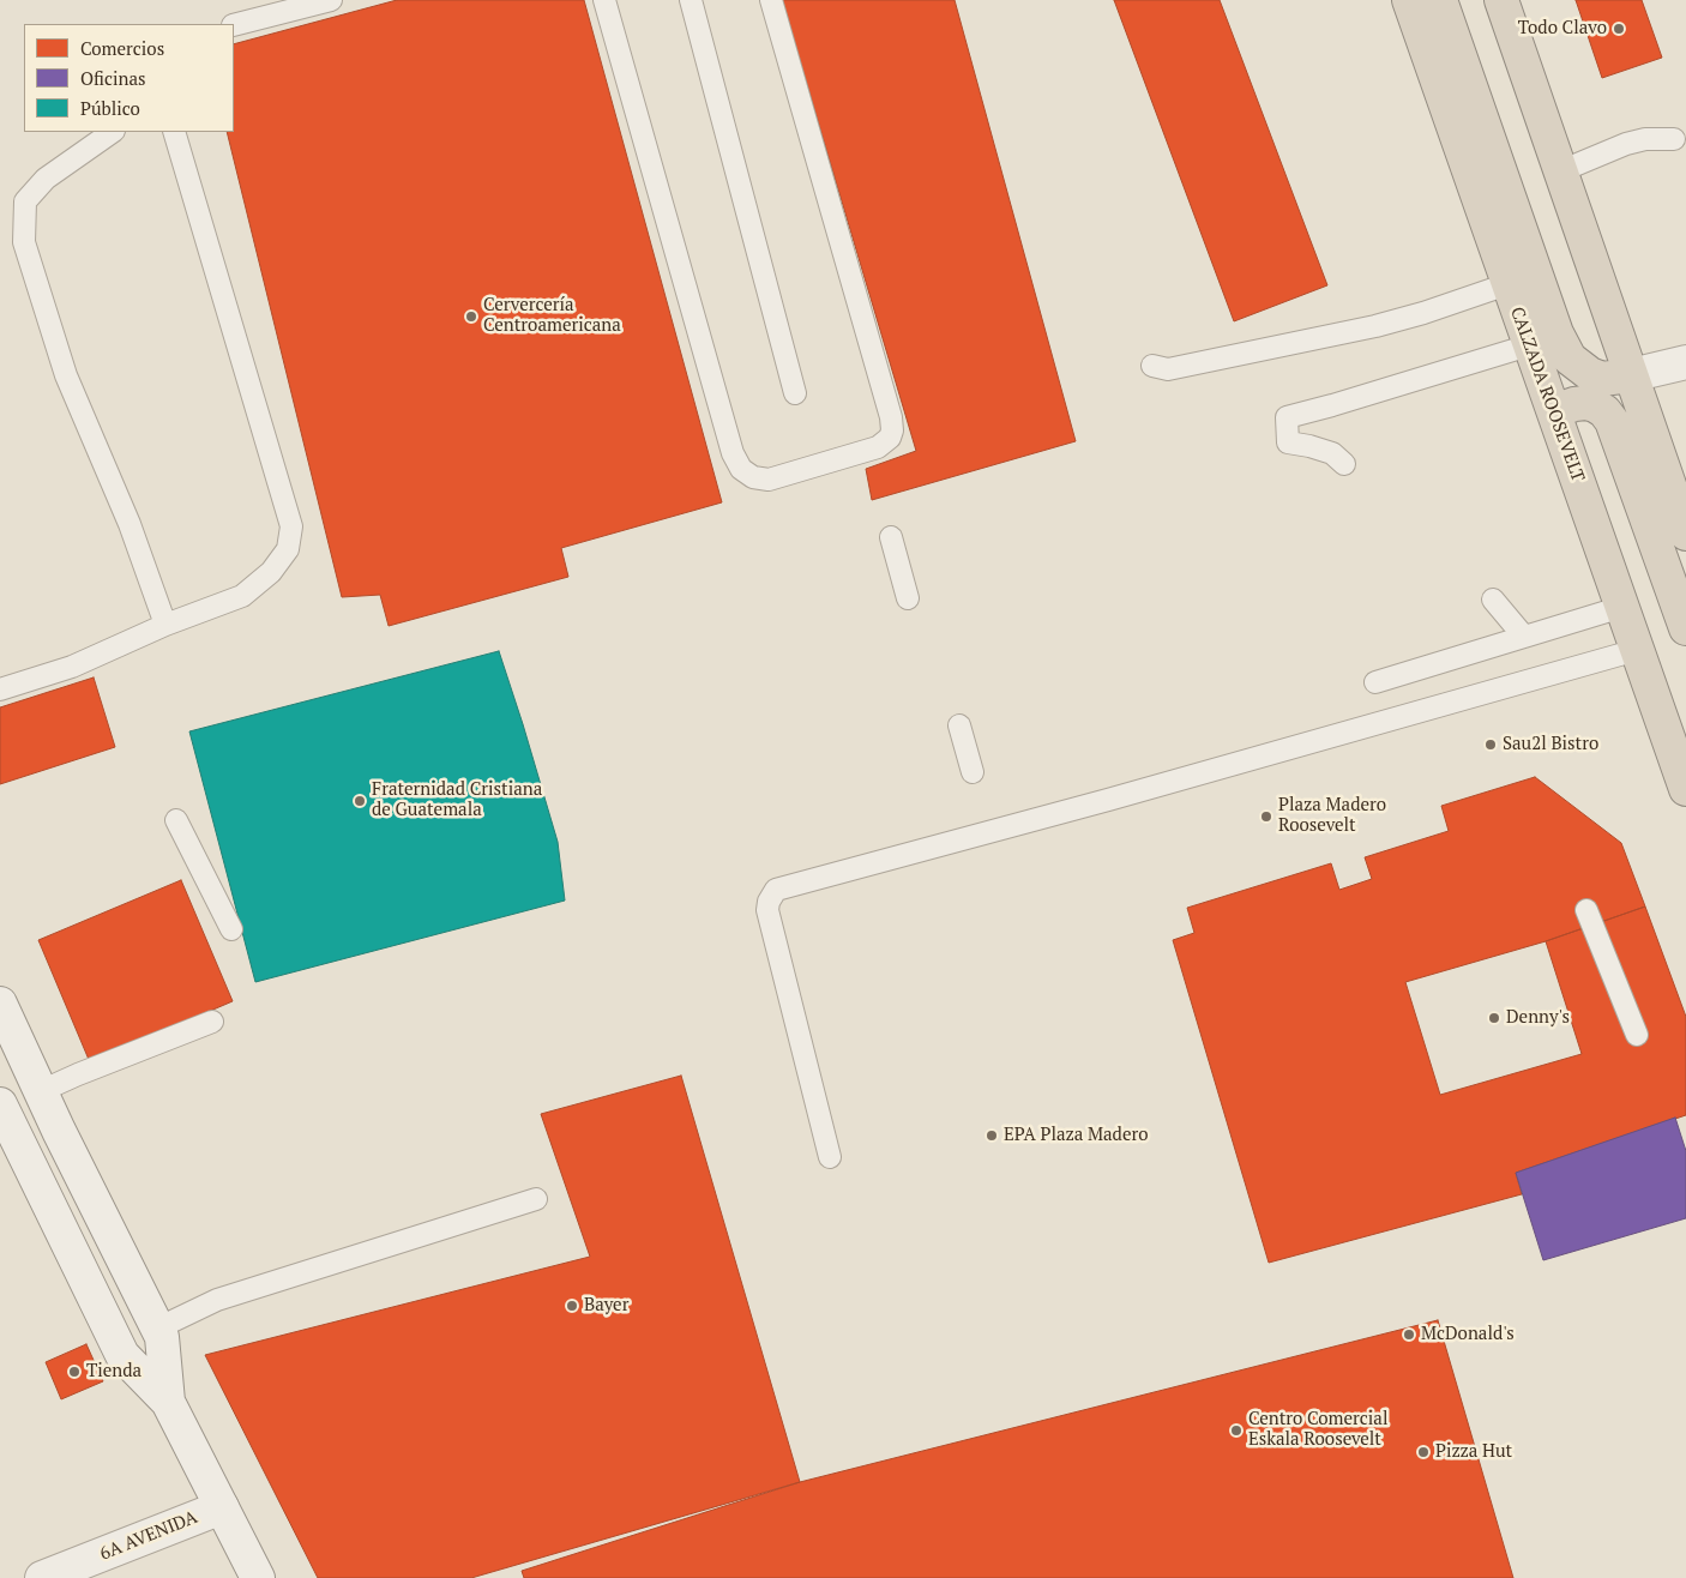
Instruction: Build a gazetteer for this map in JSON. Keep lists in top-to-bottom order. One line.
{"streets":{"highway":["CALZADA ROOSEVELT"],"main road":["6A AVENIDA"]},"places":["Todo Clavo","Cervercería Centroamericana","Sau2l Bistro","Fraternidad Cristiana de Guatemala","Plaza Madero Roosevelt","Denny's","EPA Plaza Madero","Bayer","McDonald's","Tienda","Centro Comercial Eskala Roosevelt","Pizza Hut"],"legend":["Comercios","Oficinas","Público"]}
